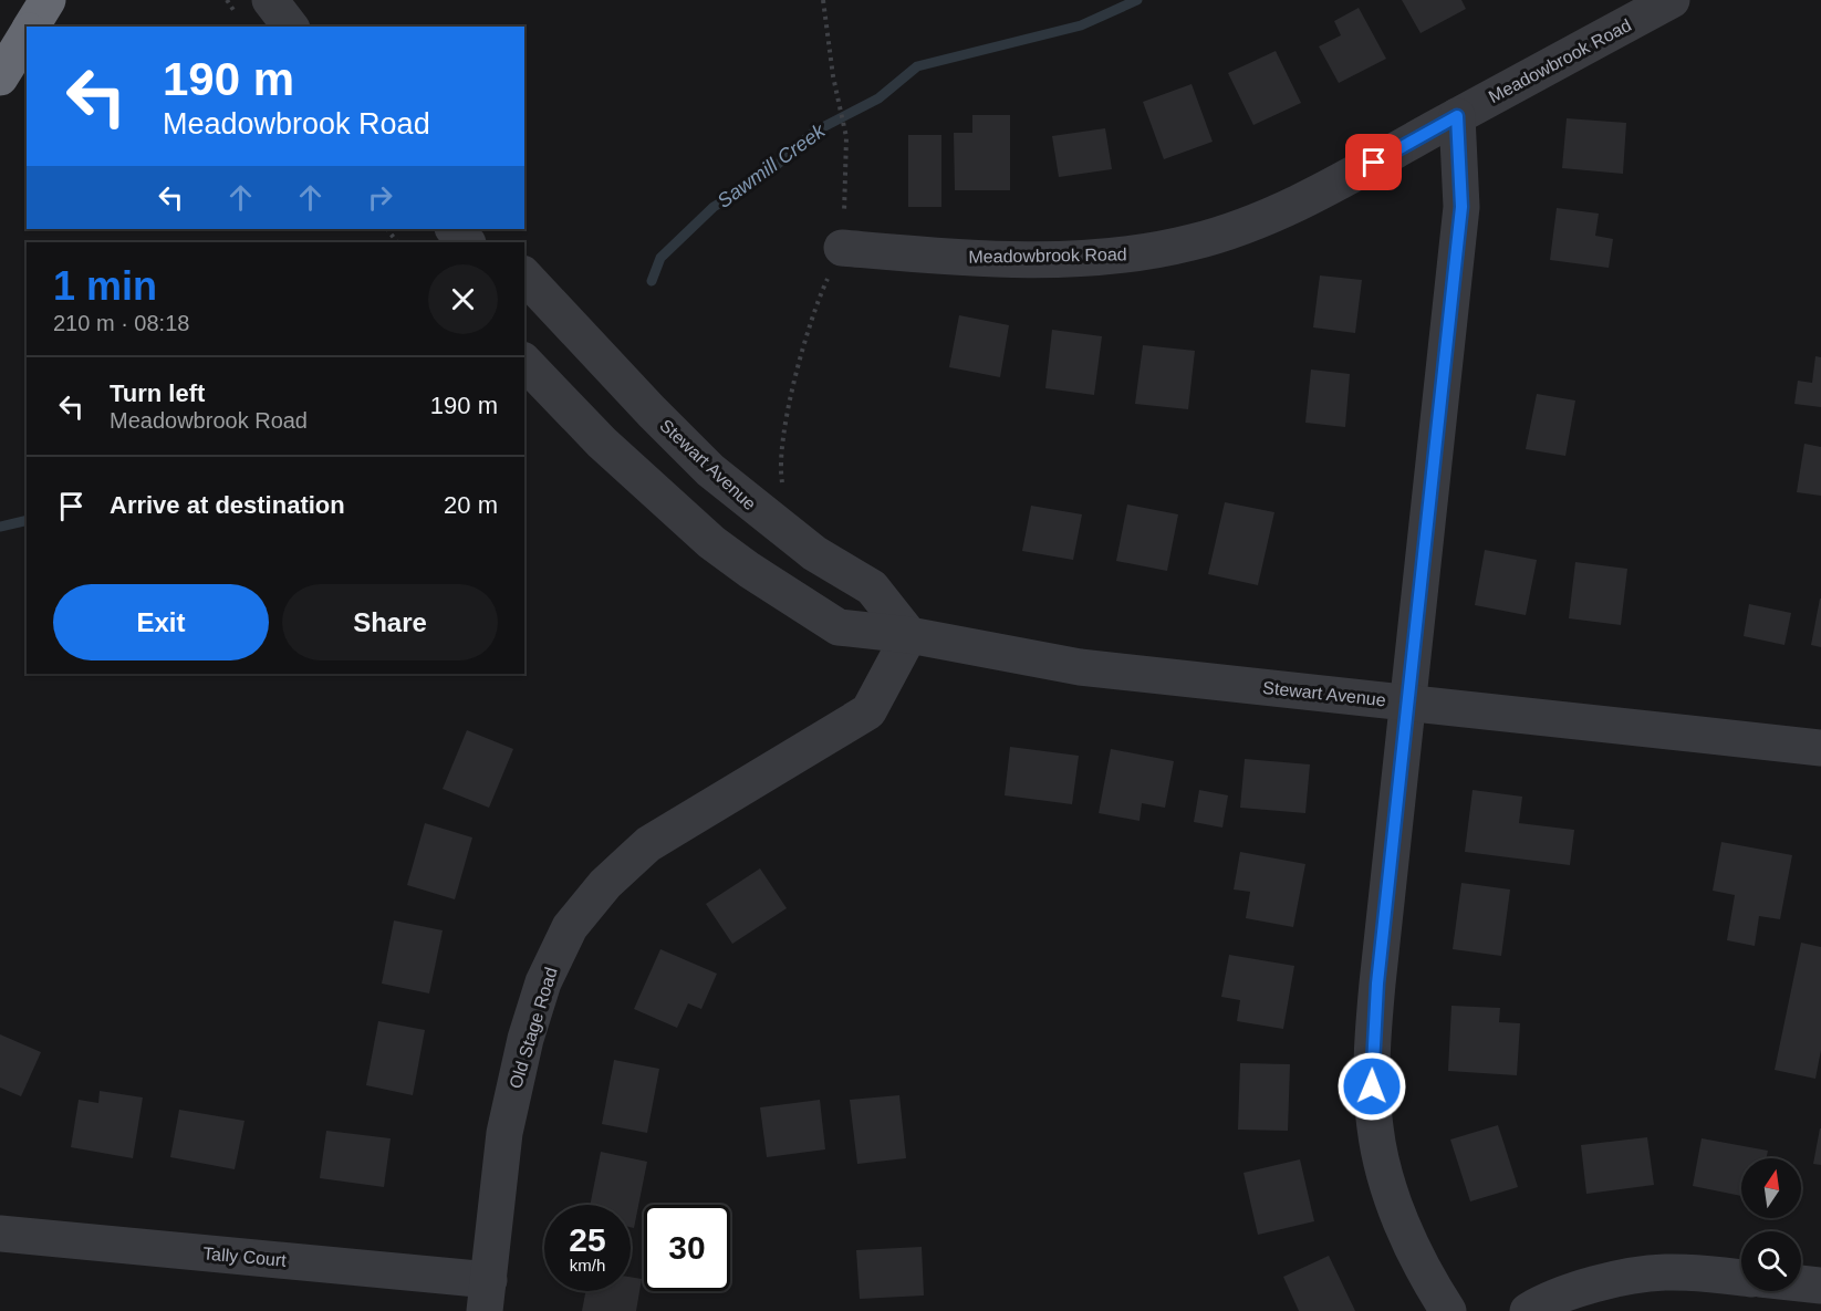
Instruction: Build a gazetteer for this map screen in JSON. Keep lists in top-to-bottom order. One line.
{"streets":{"street":["Meadowbrook Road","Stewart Avenue","Old Stage Road","Tally Court"]},"crossings":[["Stewart Avenue","Old Stage Road"],["Old Stage Road","Tally Court"]],"water":["Sawmill Creek"],"north":"top","page":{"turn":["190 m","Meadowbrook Road"],"heading":["1 min","210 m · 08:18"],"list":[{"name":"Turn left","note":"Meadowbrook Road","value":"190 m"},{"name":"Arrive at destination","value":"20 m"}],"buttons":["Exit","Share"],"speed":"25 km/h","limit":"30"}}
